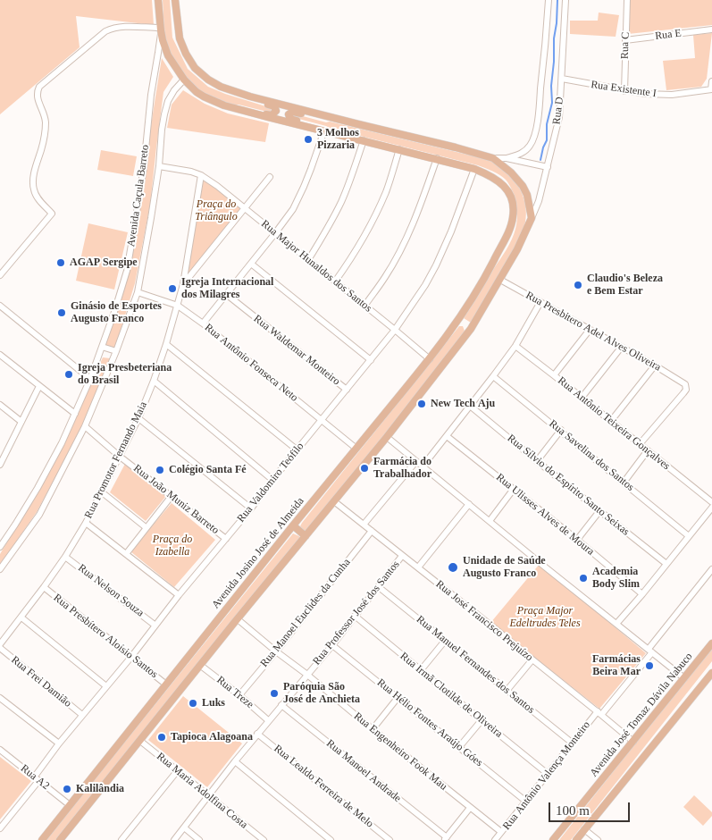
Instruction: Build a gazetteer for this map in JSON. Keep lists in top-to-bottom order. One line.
{"streets":{"main road":["Avenida Josino José de Almeida","Avenida José Tomaz Dávila Nabuco"],"street":["Rua E","Rua C","Rua Existente I","Rua D","Avenida Caçula Barreto","Rua Major Hunaldos dos Santos","Rua Presbitero Adel Alves Oliveira","Rua Waldemar Monteiro","Rua Antônio Fonseca Neto","Rua Antônio Teixeira Gonçalves","Rua Savelina dos Santos","Rua Promotor Fernando Maia","Rua Valdomiro Teófilo","Rua Sílvio do Espírito Santo Seixas","Rua João Muniz Barreto","Rua Ulisses Alves de Moura","Rua Nelson Souza","Rua Manoel Euclides da Cunha","Rua Professor José dos Santos","Rua José Francisco Prejuízo","Rua Presbítero Aloísio Santos","Rua Manuel Fernandes dos Santos","Rua Frei Damião","Rua Treze","Rua Irmã Clotilde de Oliveira","Rua Hélio Fontes Araújo Góes","Rua Engenheiro Fook Mau","Rua Manoel Andrade","Rua Antônio Valença Monteiro","Rua A2","Rua Lealdo Ferreira de Melo","Rua Maria Adolfina Costa"]},"crossings":[["Rua E","Rua C"],["Rua C","Rua Existente I"],["Rua Existente I","Rua D"],["Rua D","Avenida Josino José de Almeida"],["Avenida Caçula Barreto","Rua Antônio Fonseca Neto"],["Avenida Caçula Barreto","Rua João Muniz Barreto"],["Rua Major Hunaldos dos Santos","Rua Promotor Fernando Maia"],["Rua Major Hunaldos dos Santos","Rua Valdomiro Teófilo"],["Rua Major Hunaldos dos Santos","Avenida Josino José de Almeida"],["Rua Presbitero Adel Alves Oliveira","Rua Antônio Teixeira Gonçalves"],["Rua Presbitero Adel Alves Oliveira","Avenida Josino José de Almeida"],["Rua Waldemar Monteiro","Rua Valdomiro Teófilo"],["Rua Antônio Fonseca Neto","Rua Promotor Fernando Maia"],["Rua Antônio Fonseca Neto","Rua Valdomiro Teófilo"],["Rua Antônio Fonseca Neto","Avenida Josino José de Almeida"],["Rua Promotor Fernando Maia","Rua João Muniz Barreto"],["Rua Promotor Fernando Maia","Rua Nelson Souza"],["Rua Promotor Fernando Maia","Rua Presbítero Aloísio Santos"],["Rua Valdomiro Teófilo","Rua João Muniz Barreto"],["Rua Valdomiro Teófilo","Avenida Josino José de Almeida"],["Rua Valdomiro Teófilo","Rua Nelson Souza"],["Rua Valdomiro Teófilo","Rua Presbítero Aloísio Santos"],["Rua Valdomiro Teófilo","Rua Frei Damião"],["Rua Valdomiro Teófilo","Rua A2"],["Avenida Josino José de Almeida","Rua José Francisco Prejuízo"],["Avenida Josino José de Almeida","Rua Presbítero Aloísio Santos"],["Avenida Josino José de Almeida","Rua Treze"],["Avenida Josino José de Almeida","Rua Engenheiro Fook Mau"],["Avenida Josino José de Almeida","Rua A2"],["Avenida Josino José de Almeida","Rua Maria Adolfina Costa"],["Rua Manoel Euclides da Cunha","Rua José Francisco Prejuízo"],["Rua Manoel Euclides da Cunha","Rua Treze"],["Rua Manoel Euclides da Cunha","Rua Engenheiro Fook Mau"],["Rua Professor José dos Santos","Rua José Francisco Prejuízo"],["Rua Professor José dos Santos","Rua Manuel Fernandes dos Santos"],["Rua Professor José dos Santos","Rua Treze"],["Rua Professor José dos Santos","Rua Irmã Clotilde de Oliveira"],["Rua Professor José dos Santos","Rua Hélio Fontes Araújo Góes"],["Rua Professor José dos Santos","Rua Engenheiro Fook Mau"],["Rua Professor José dos Santos","Rua Manoel Andrade"],["Rua Professor José dos Santos","Rua Lealdo Ferreira de Melo"],["Rua Professor José dos Santos","Rua Maria Adolfina Costa"],["Rua José Francisco Prejuízo","Avenida José Tomaz Dávila Nabuco"],["Rua José Francisco Prejuízo","Rua Antônio Valença Monteiro"],["Rua Manuel Fernandes dos Santos","Rua Antônio Valença Monteiro"],["Rua Irmã Clotilde de Oliveira","Rua Antônio Valença Monteiro"],["Rua Hélio Fontes Araújo Góes","Rua Antônio Valença Monteiro"],["Rua Engenheiro Fook Mau","Rua Antônio Valença Monteiro"]],"parks":["Praça do Triângulo","Praça do Izabella","Praça Major Edeltrudes Teles"],"places":["3 Molhos Pizzaria","AGAP Sergipe","Claudio's Beleza e Bem Estar","Igreja Internacional dos Milagres","Ginásio de Esportes Augusto Franco","Igreja Presbeteriana do Brasil","New Tech Aju","Farmácia do Trabalhador","Colégio Santa Fé","Unidade de Saúde Augusto Franco","Academia Body Slim","Farmácias Beira Mar","Paróquia São José de Anchieta","Luks","Tapioca Alagoana","Kalilândia"],"scale_bar":"100 m"}
